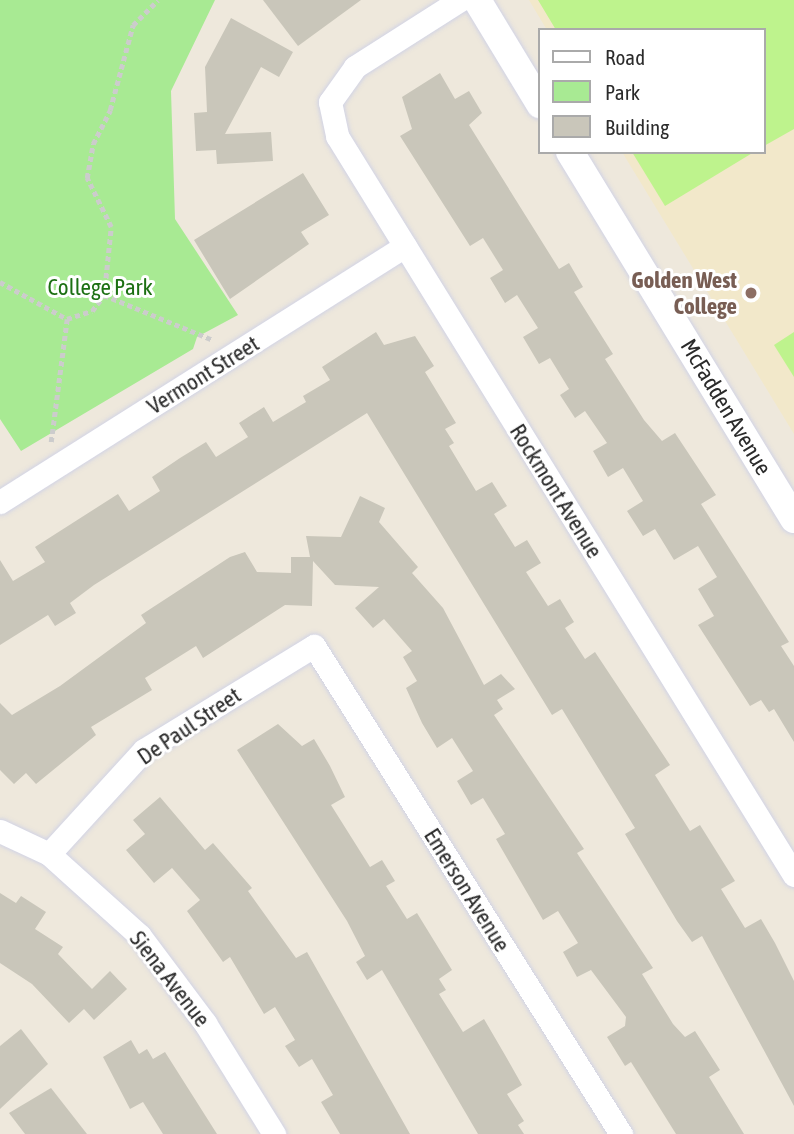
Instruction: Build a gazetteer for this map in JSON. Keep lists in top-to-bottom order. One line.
{"streets":{"street":["Vermont Street","McFadden Avenue","Rockmont Avenue","De Paul Street","Emerson Avenue","Siena Avenue"]},"crossings":[["Vermont Street","Rockmont Avenue"],["De Paul Street","Emerson Avenue"],["De Paul Street","Siena Avenue"]],"parks":["College Park"],"places":["Golden West College"],"legend":["Road","Park","Building"]}
